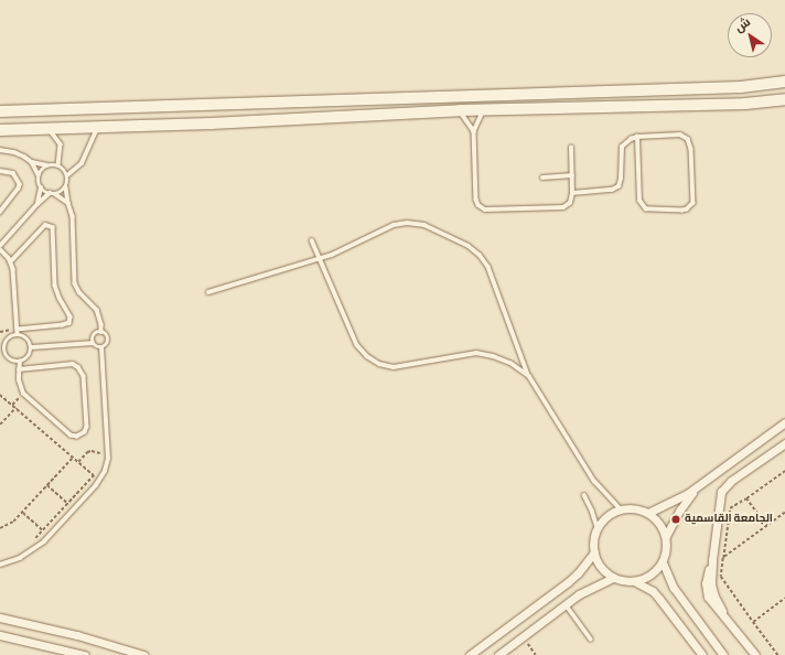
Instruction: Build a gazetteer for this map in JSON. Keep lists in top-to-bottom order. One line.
{"places":["الجامعة القاسمية"],"north":"top left"}
